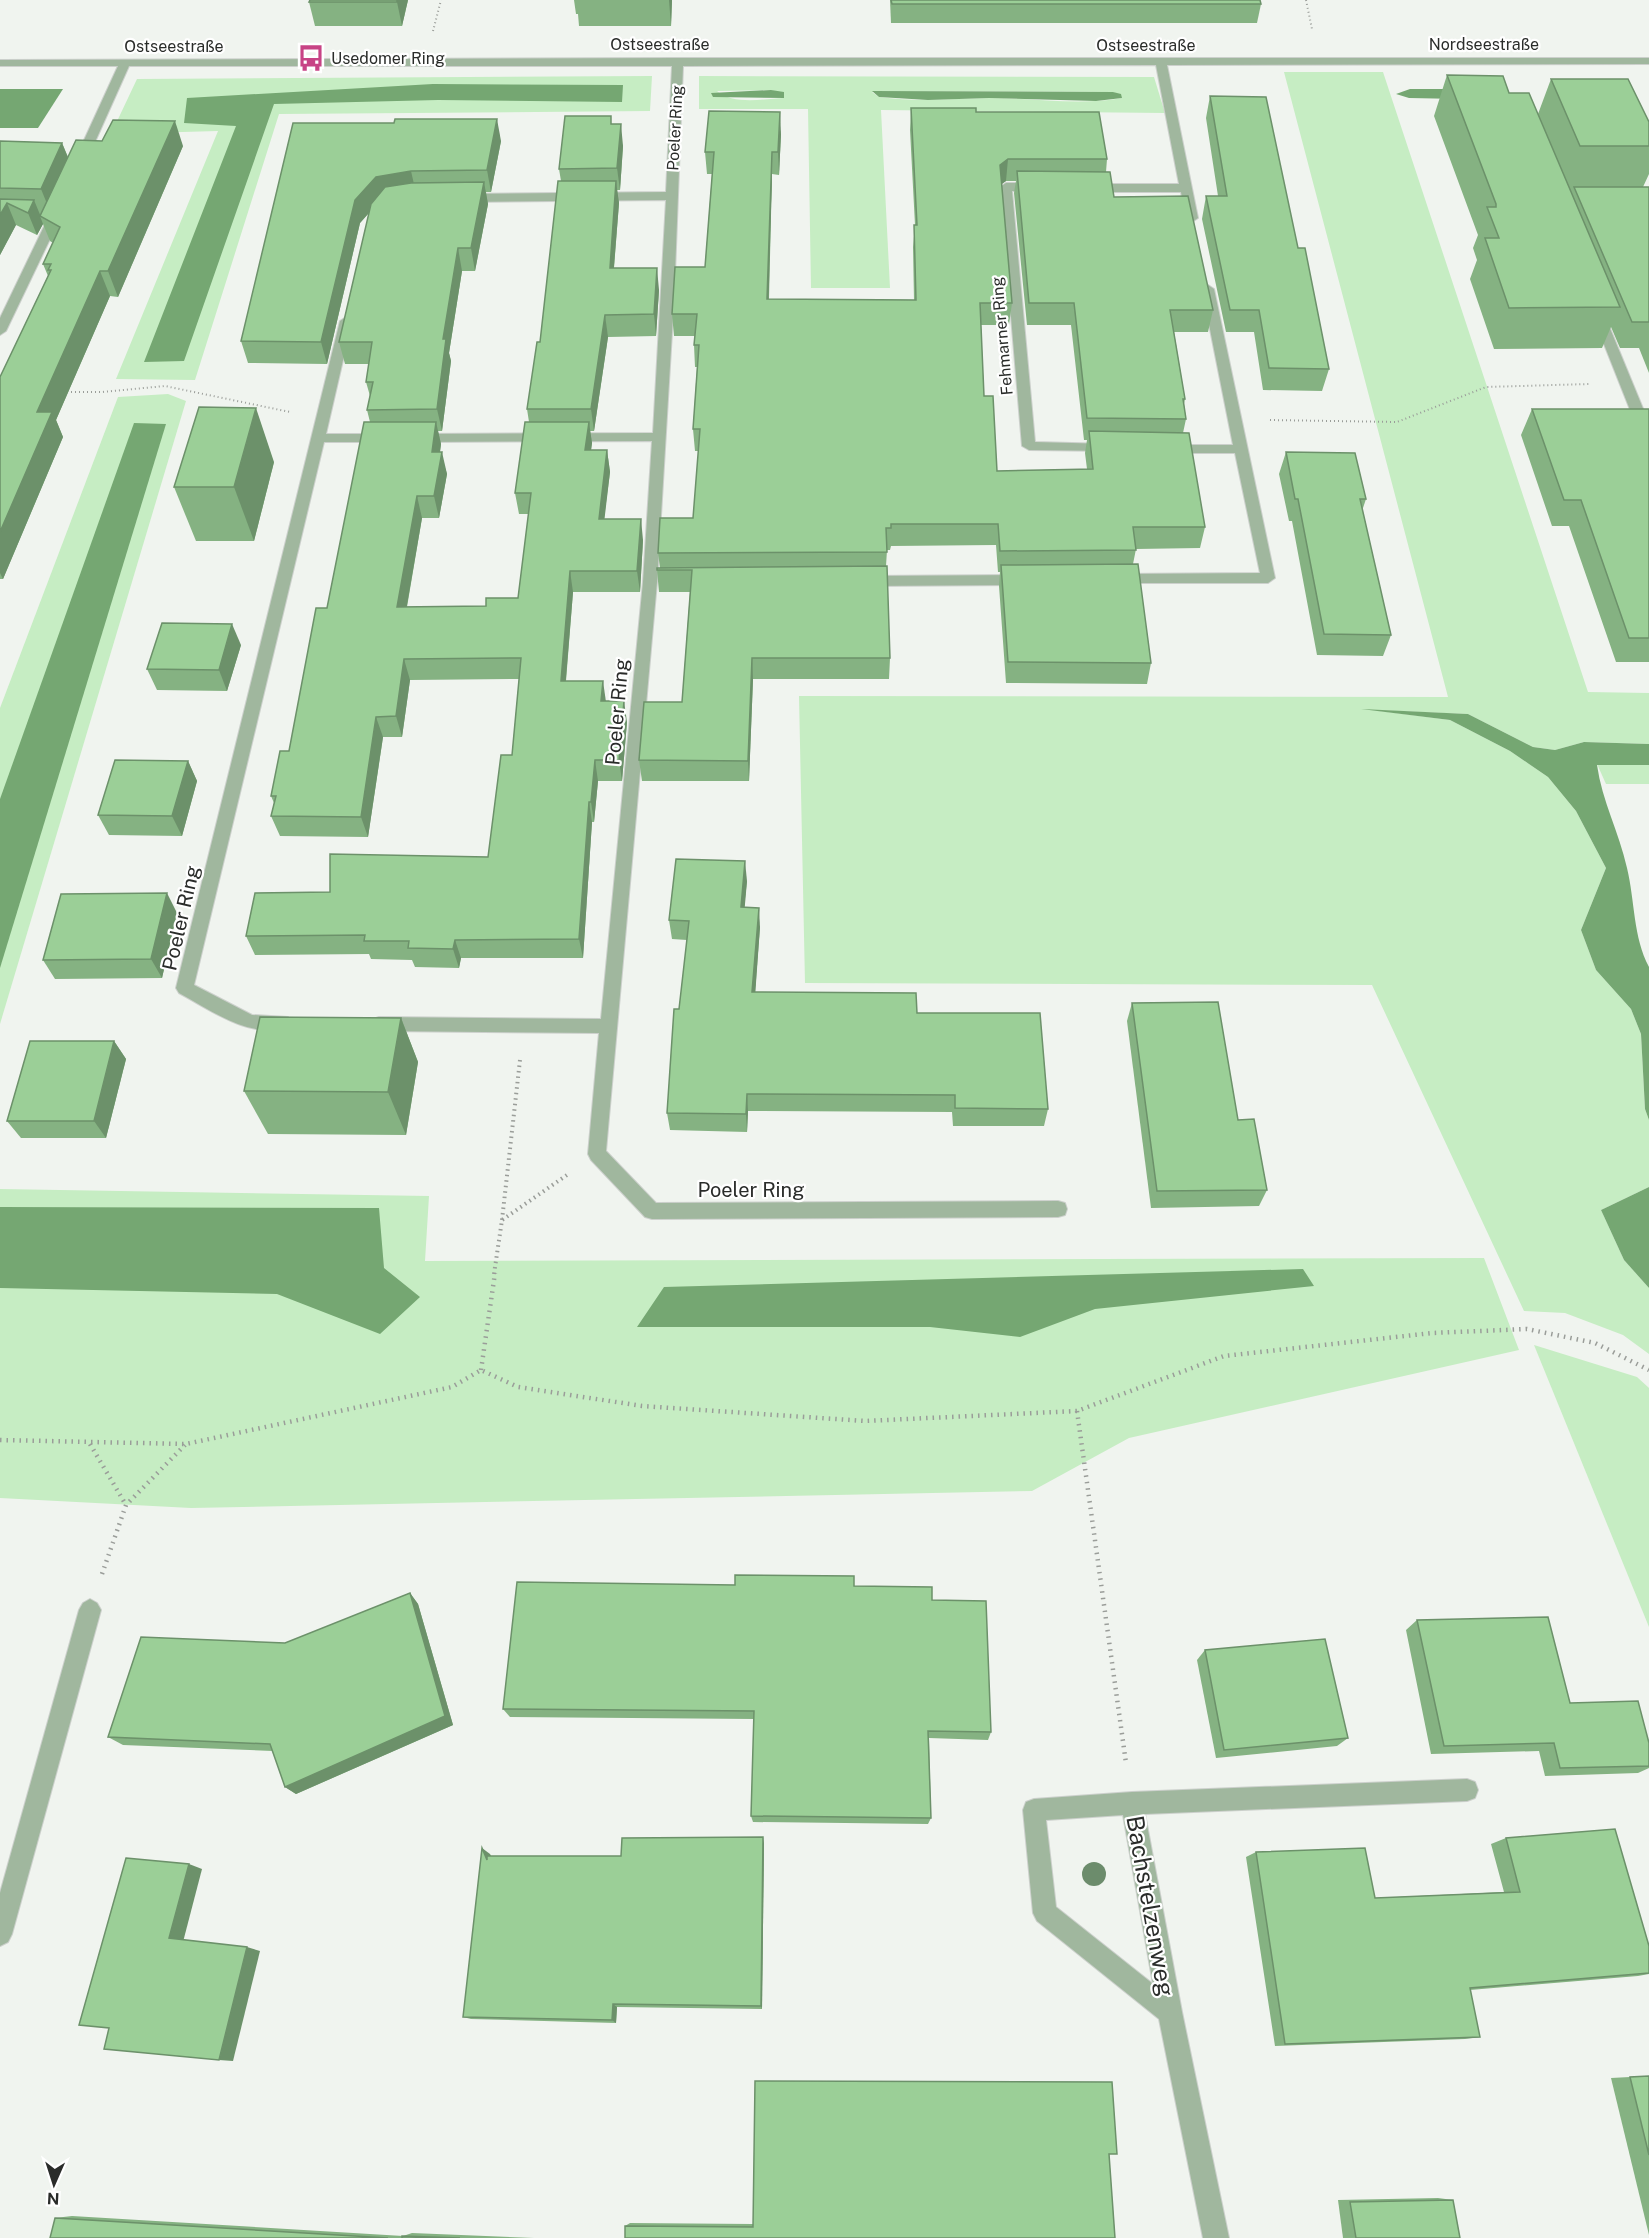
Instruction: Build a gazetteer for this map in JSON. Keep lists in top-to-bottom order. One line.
{"streets":{"street":["Ostseestraße","Nordseestraße","Poeler Ring","Fehmarner Ring","Bachstelzenweg"]},"crossings":[["Ostseestraße","Nordseestraße"],["Ostseestraße","Poeler Ring"]],"places":{"bus stop":["Usedomer Ring"]},"north":"bottom"}
